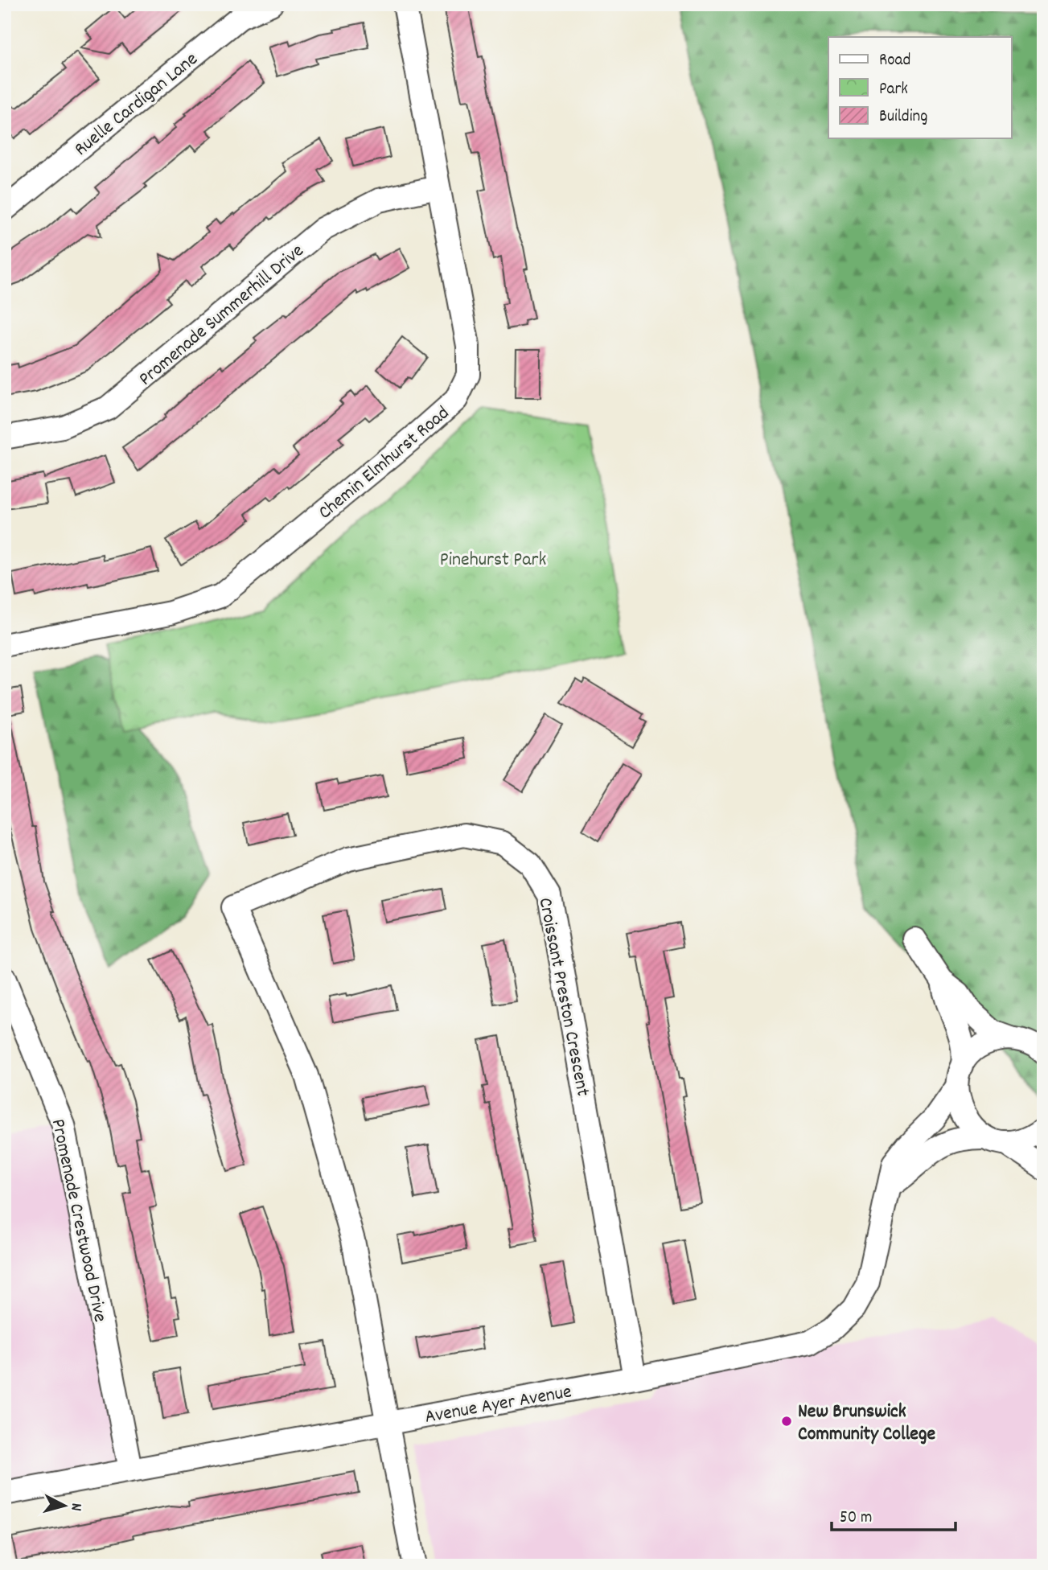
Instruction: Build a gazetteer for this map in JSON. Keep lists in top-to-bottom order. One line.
{"streets":{"street":["Ruelle Cardigan Lane","Promenade Summerhill Drive","Chemin Elmhurst Road","Croissant Preston Crescent","Promenade Crestwood Drive","Avenue Ayer Avenue"]},"crossings":[["Promenade Summerhill Drive","Chemin Elmhurst Road"],["Croissant Preston Crescent","Avenue Ayer Avenue"],["Promenade Crestwood Drive","Avenue Ayer Avenue"]],"parks":["Pinehurst Park"],"places":["New Brunswick Community College"],"legend":["Road","Park","Building"],"scale_bar":"50 m","north":"right"}
